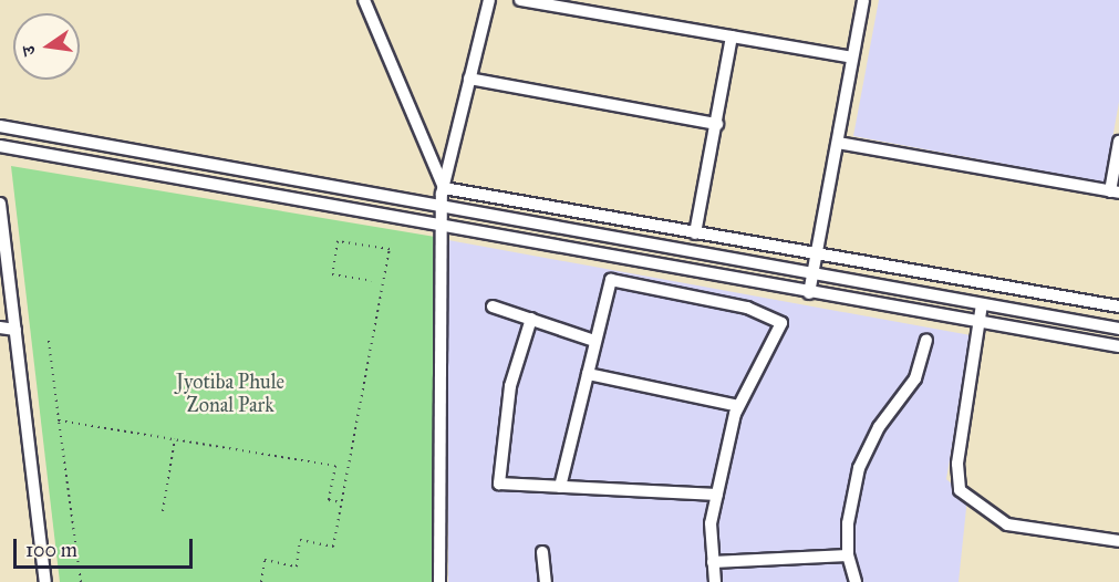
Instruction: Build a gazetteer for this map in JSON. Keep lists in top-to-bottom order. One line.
{"parks":["Jyotiba Phule Zonal Park"],"scale_bar":"100 m","north":"left"}
